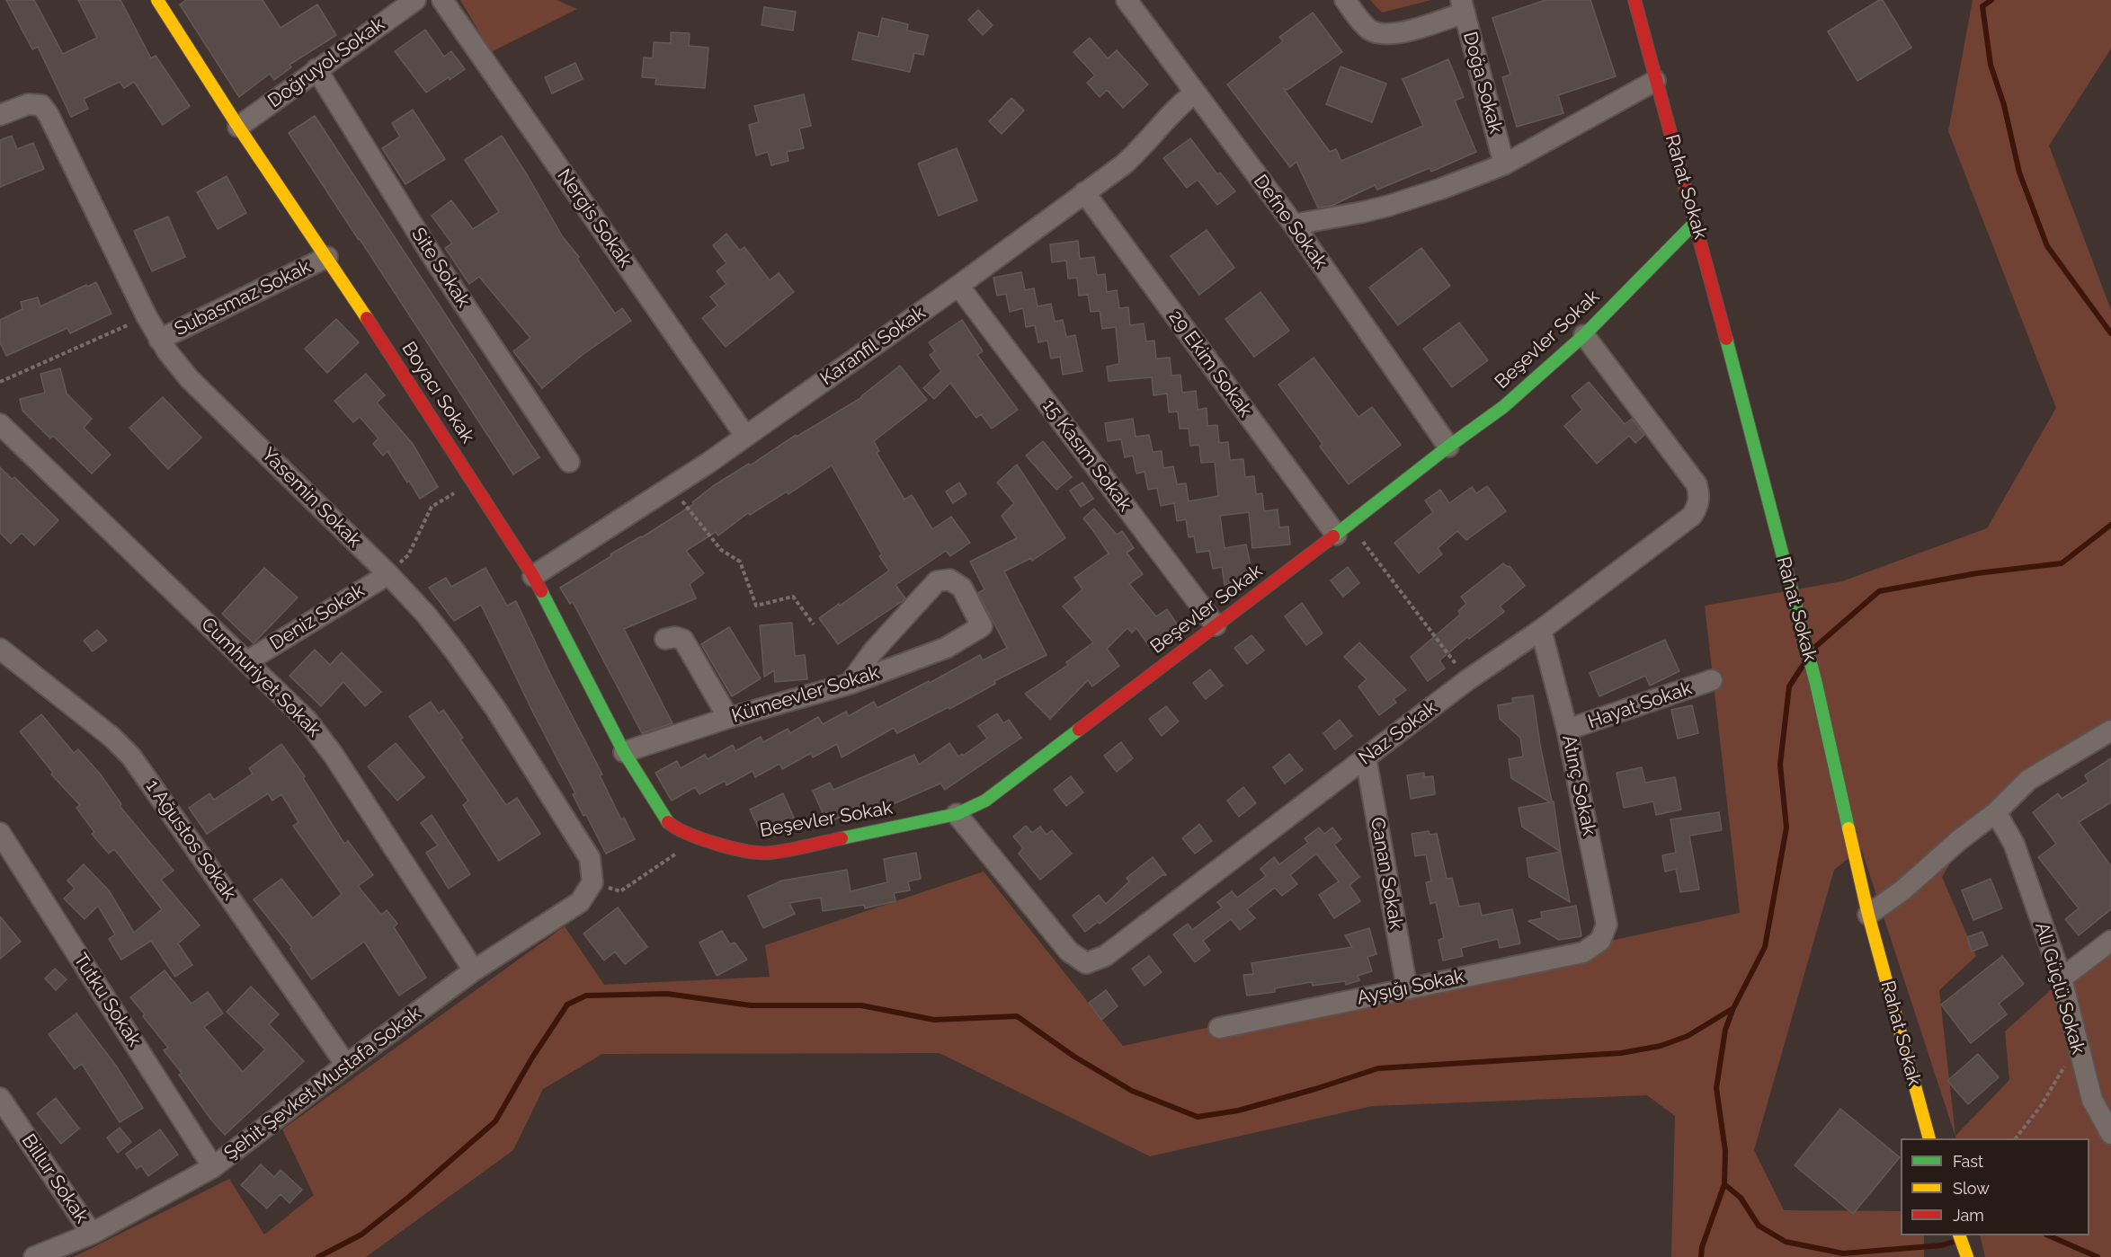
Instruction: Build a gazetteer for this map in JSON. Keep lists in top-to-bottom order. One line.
{"streets":{"street":["Doğruyol Sokak","Doğa Sokak","Rahat Sokak","Nergis Sokak","Defne Sokak","Site Sokak","Subasmaz Sokak","Beşevler Sokak","Karanfil Sokak","29 Ekim Sokak","Boyacı Sokak","15 Kasım Sokak","Yasemin Sokak","Deniz Sokak","Cumhuriyet Sokak","Kümeevler Sokak","Hayat Sokak","Naz Sokak","Atınç Sokak","1 Ağustos Sokak","Canan Sokak","Ayşığı Sokak","Ali Güçlü Sokak","Tutku Sokak","Şehit Şevket Mustafa Sokak","Billur Sokak"]},"crossings":[["Doğruyol Sokak","Site Sokak"],["Doğruyol Sokak","Boyacı Sokak"],["Rahat Sokak","Beşevler Sokak"],["Nergis Sokak","Karanfil Sokak"],["Defne Sokak","Beşevler Sokak"],["Defne Sokak","Karanfil Sokak"],["Subasmaz Sokak","Boyacı Sokak"],["Subasmaz Sokak","Yasemin Sokak"],["Beşevler Sokak","29 Ekim Sokak"],["Beşevler Sokak","Boyacı Sokak"],["Beşevler Sokak","15 Kasım Sokak"],["Beşevler Sokak","Naz Sokak"],["Karanfil Sokak","29 Ekim Sokak"],["Karanfil Sokak","Boyacı Sokak"],["Karanfil Sokak","15 Kasım Sokak"],["Boyacı Sokak","Kümeevler Sokak"],["Yasemin Sokak","Deniz Sokak"],["Yasemin Sokak","Şehit Şevket Mustafa Sokak"],["Deniz Sokak","Cumhuriyet Sokak"],["Cumhuriyet Sokak","Şehit Şevket Mustafa Sokak"],["Hayat Sokak","Atınç Sokak"],["Naz Sokak","Atınç Sokak"],["Naz Sokak","Canan Sokak"],["Atınç Sokak","Ayşığı Sokak"],["1 Ağustos Sokak","Şehit Şevket Mustafa Sokak"],["Canan Sokak","Ayşığı Sokak"],["Tutku Sokak","Şehit Şevket Mustafa Sokak"],["Şehit Şevket Mustafa Sokak","Billur Sokak"]],"legend":["Fast","Slow","Jam"]}
